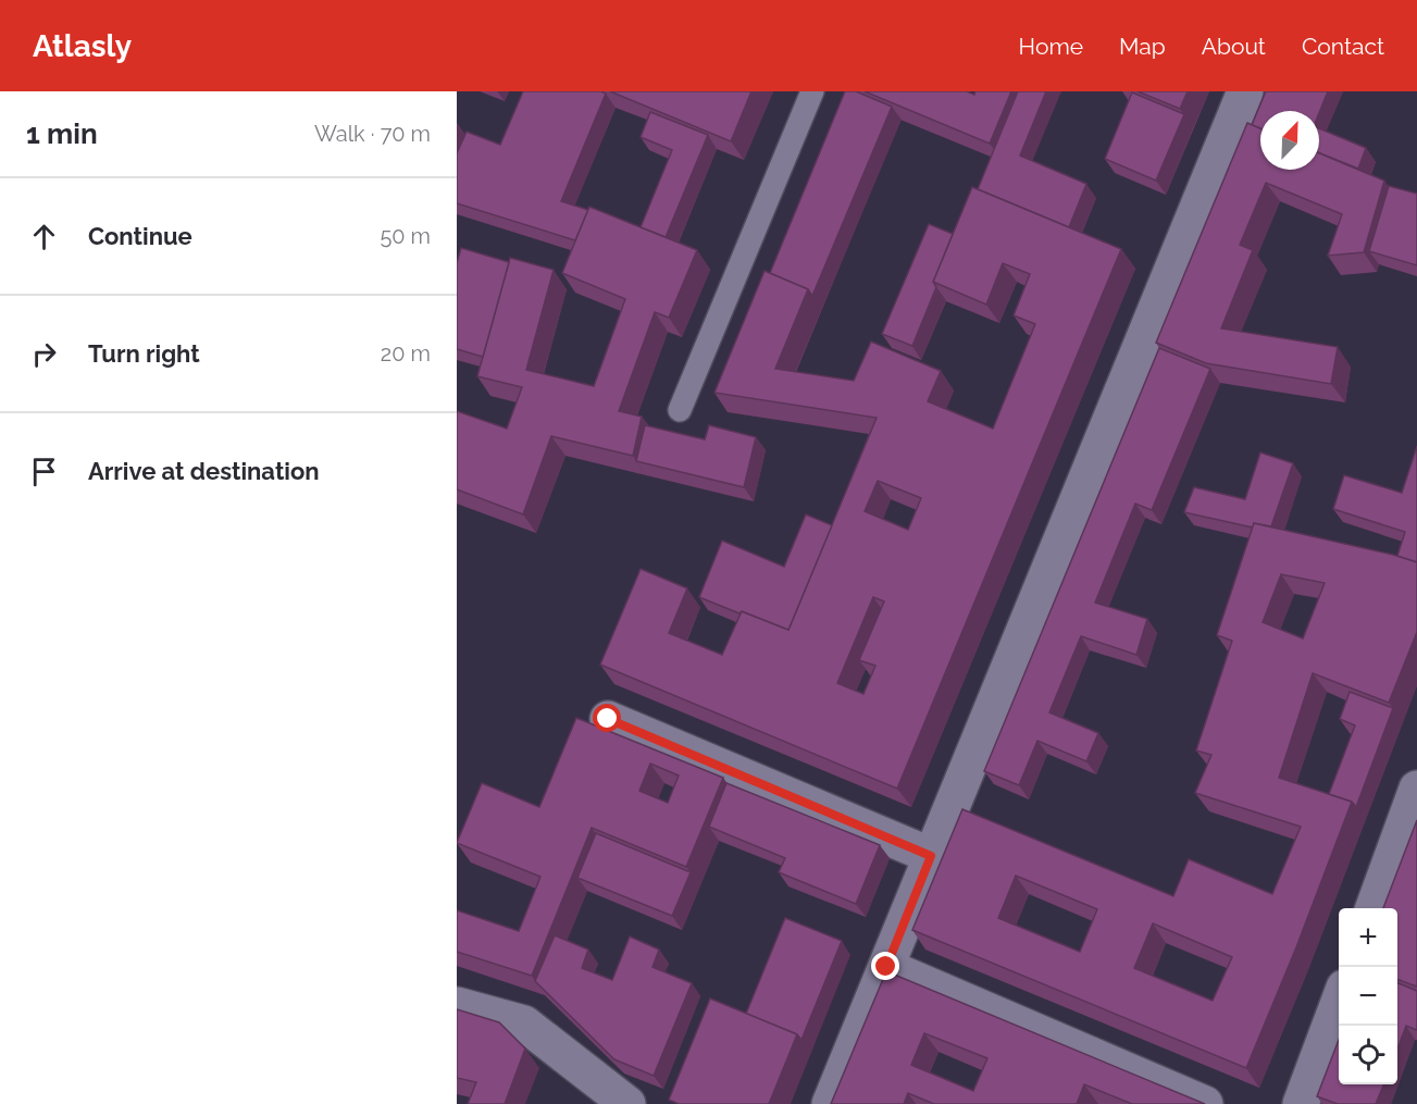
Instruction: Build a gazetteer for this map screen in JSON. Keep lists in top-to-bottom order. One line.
{"north":"top right","page":{"header":"Atlasly","nav":["Home","Map","About","Contact"],"heading":["1 min","Walk · 70 m"],"list":[["Continue","50 m"],["Turn right","20 m"],"Arrive at destination"],"map_buttons":["+","−"]}}
